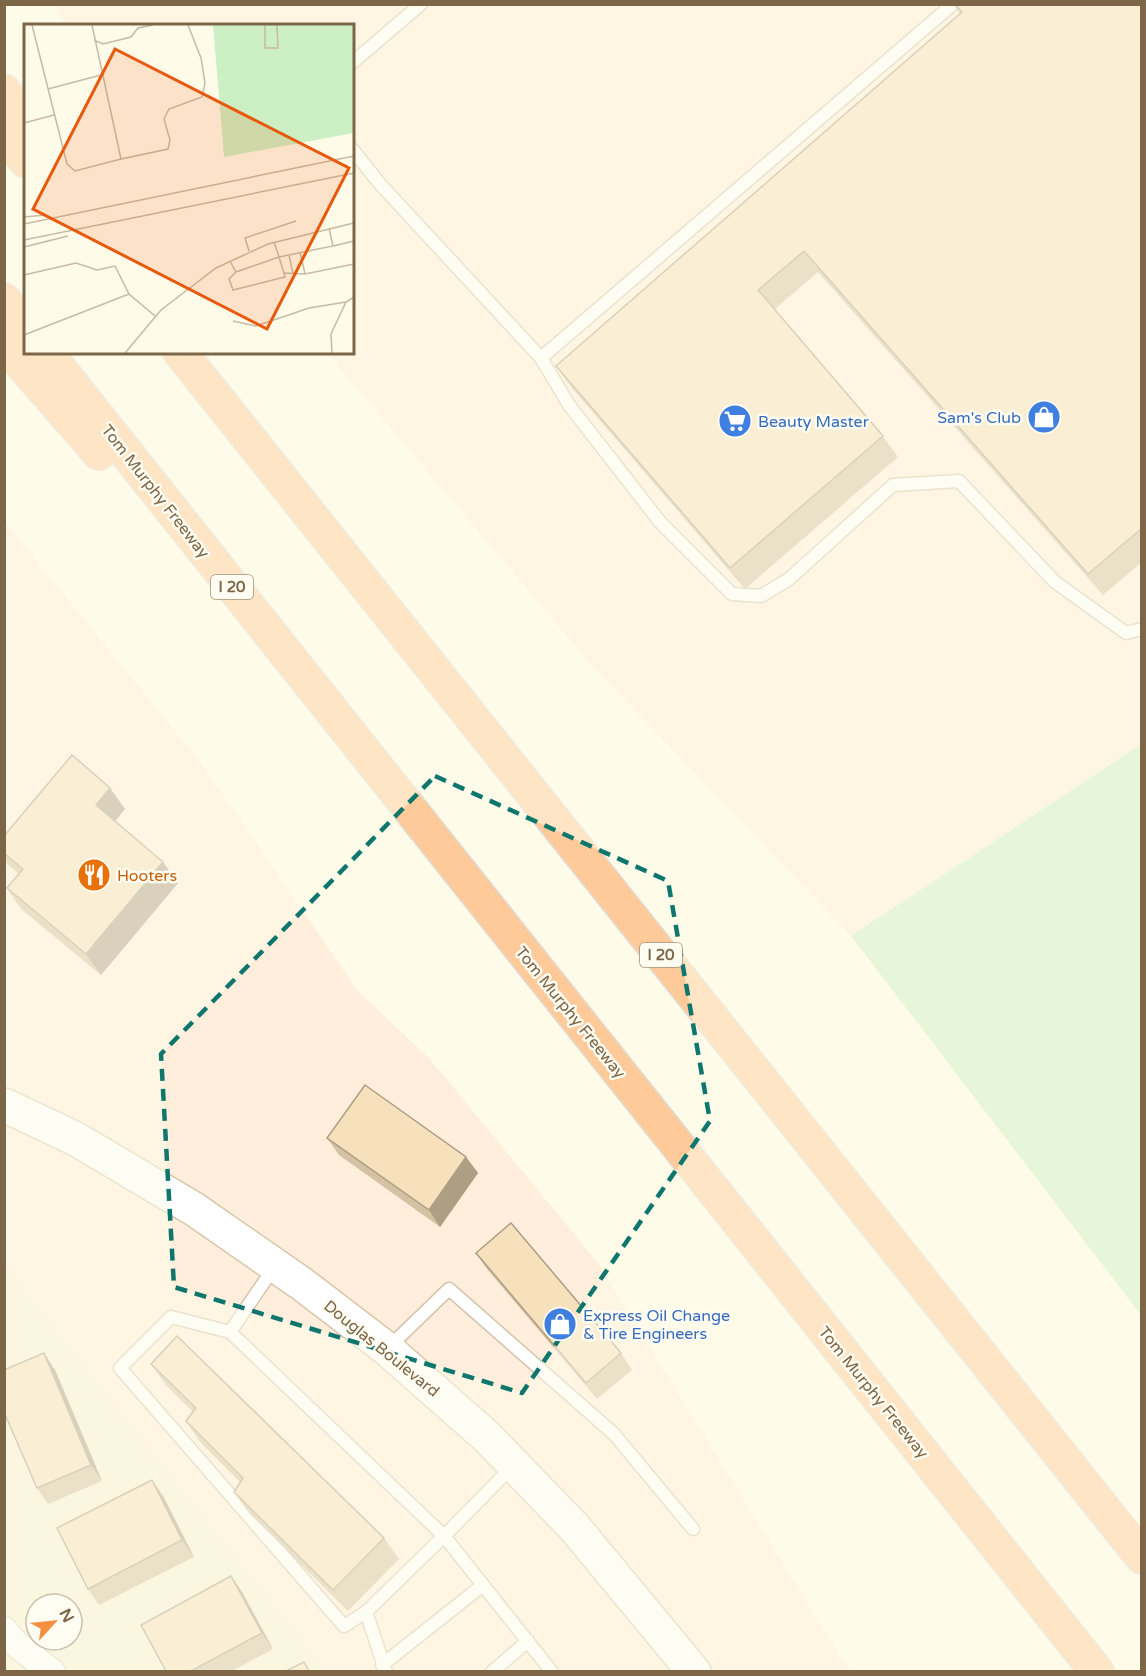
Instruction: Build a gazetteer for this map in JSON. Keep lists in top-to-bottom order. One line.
{"streets":{"highway":["Tom Murphy Freeway","I 20"],"main road":["Douglas Boulevard"]},"places":{"shop":["Sam's Club","Express Oil Change & Tire Engineers"],"supermarket":["Beauty Master"],"restaurant":["Hooters"]},"north":"top right"}
